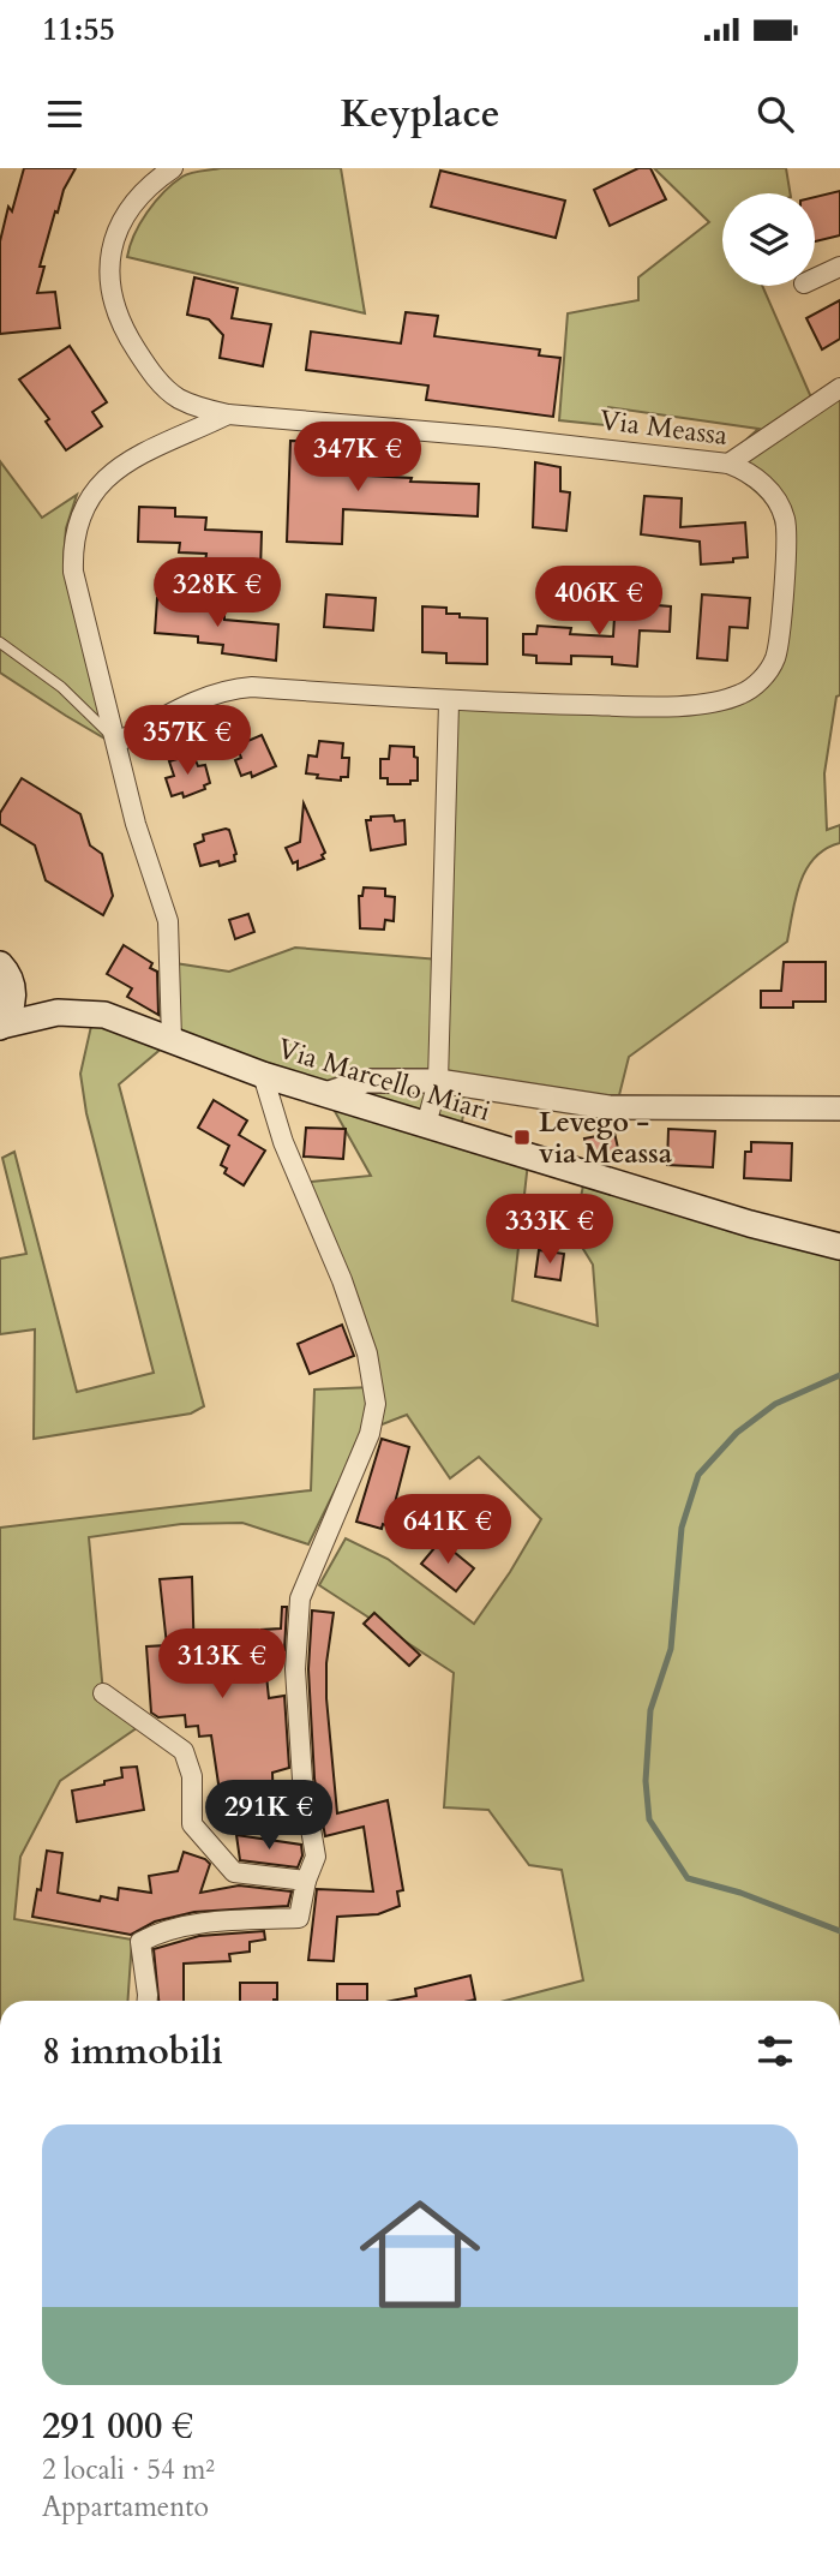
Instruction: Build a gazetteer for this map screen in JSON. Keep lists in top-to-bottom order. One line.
{"streets":{"main road":["Via Marcello Miari"],"street":["Via Meassa"]},"crossings":[["Via Meassa","Via Marcello Miari"]],"places":{"transit":["Levego - via Meassa"]},"page":{"status":"11:55","header":"Keyplace","price":["347K €","328K €","406K €","357K €","333K €","641K €","313K €","291K €"],"heading":"8 immobili","list":[{"name":"291 000 €","note":"2 locali · 54 m² · Appartamento"}]}}
